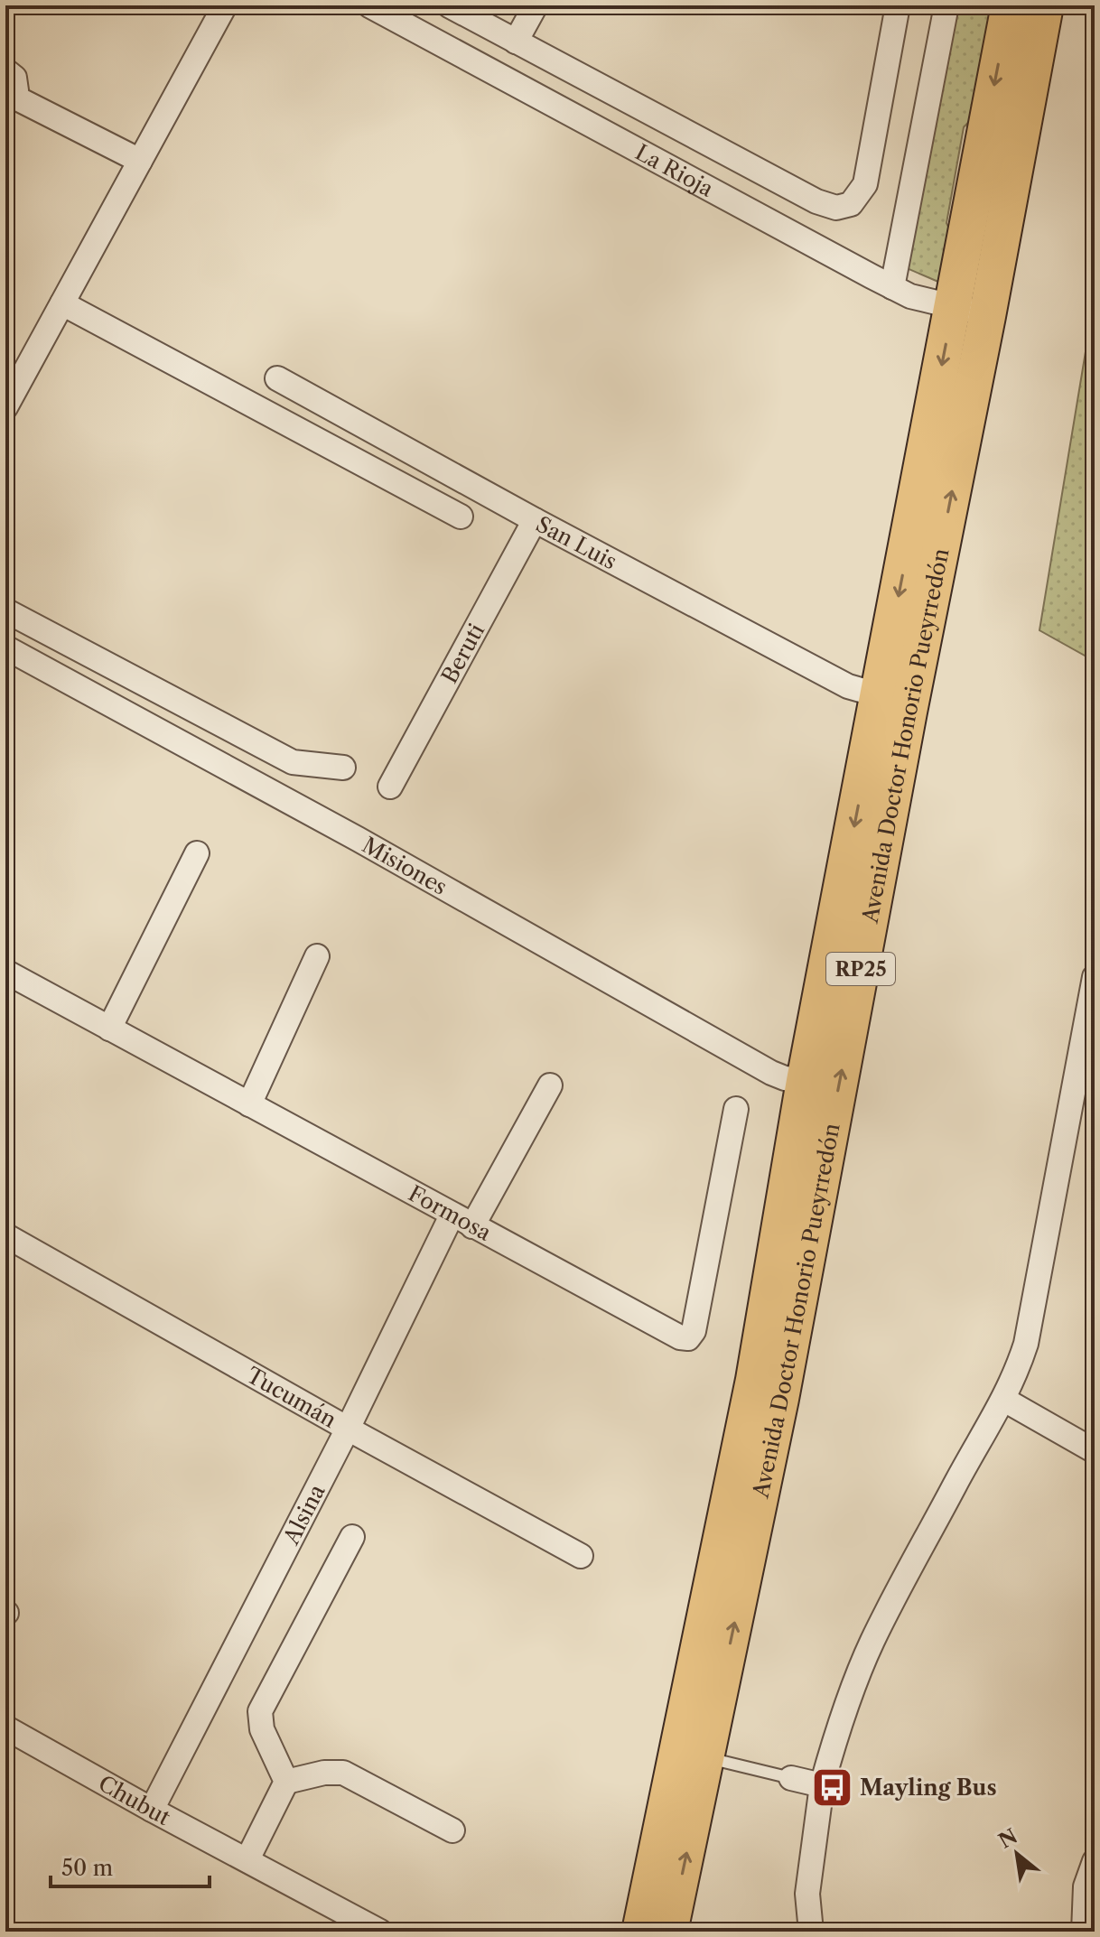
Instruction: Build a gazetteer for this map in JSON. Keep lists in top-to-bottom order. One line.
{"streets":{"main road":["Avenida Doctor Honorio Pueyrredón","RP25"],"street":["La Rioja","San Luis","Beruti","Misiones","Formosa","Tucumán","Alsina","Chubut"]},"crossings":[["La Rioja","Avenida Doctor Honorio Pueyrredón"],["San Luis","Beruti"],["San Luis","Avenida Doctor Honorio Pueyrredón"],["Avenida Doctor Honorio Pueyrredón","Misiones"],["Formosa","Alsina"],["Tucumán","Alsina"],["Alsina","Chubut"]],"places":{"bus stop":["Mayling Bus"]},"scale_bar":"50 m","north":"top left"}
